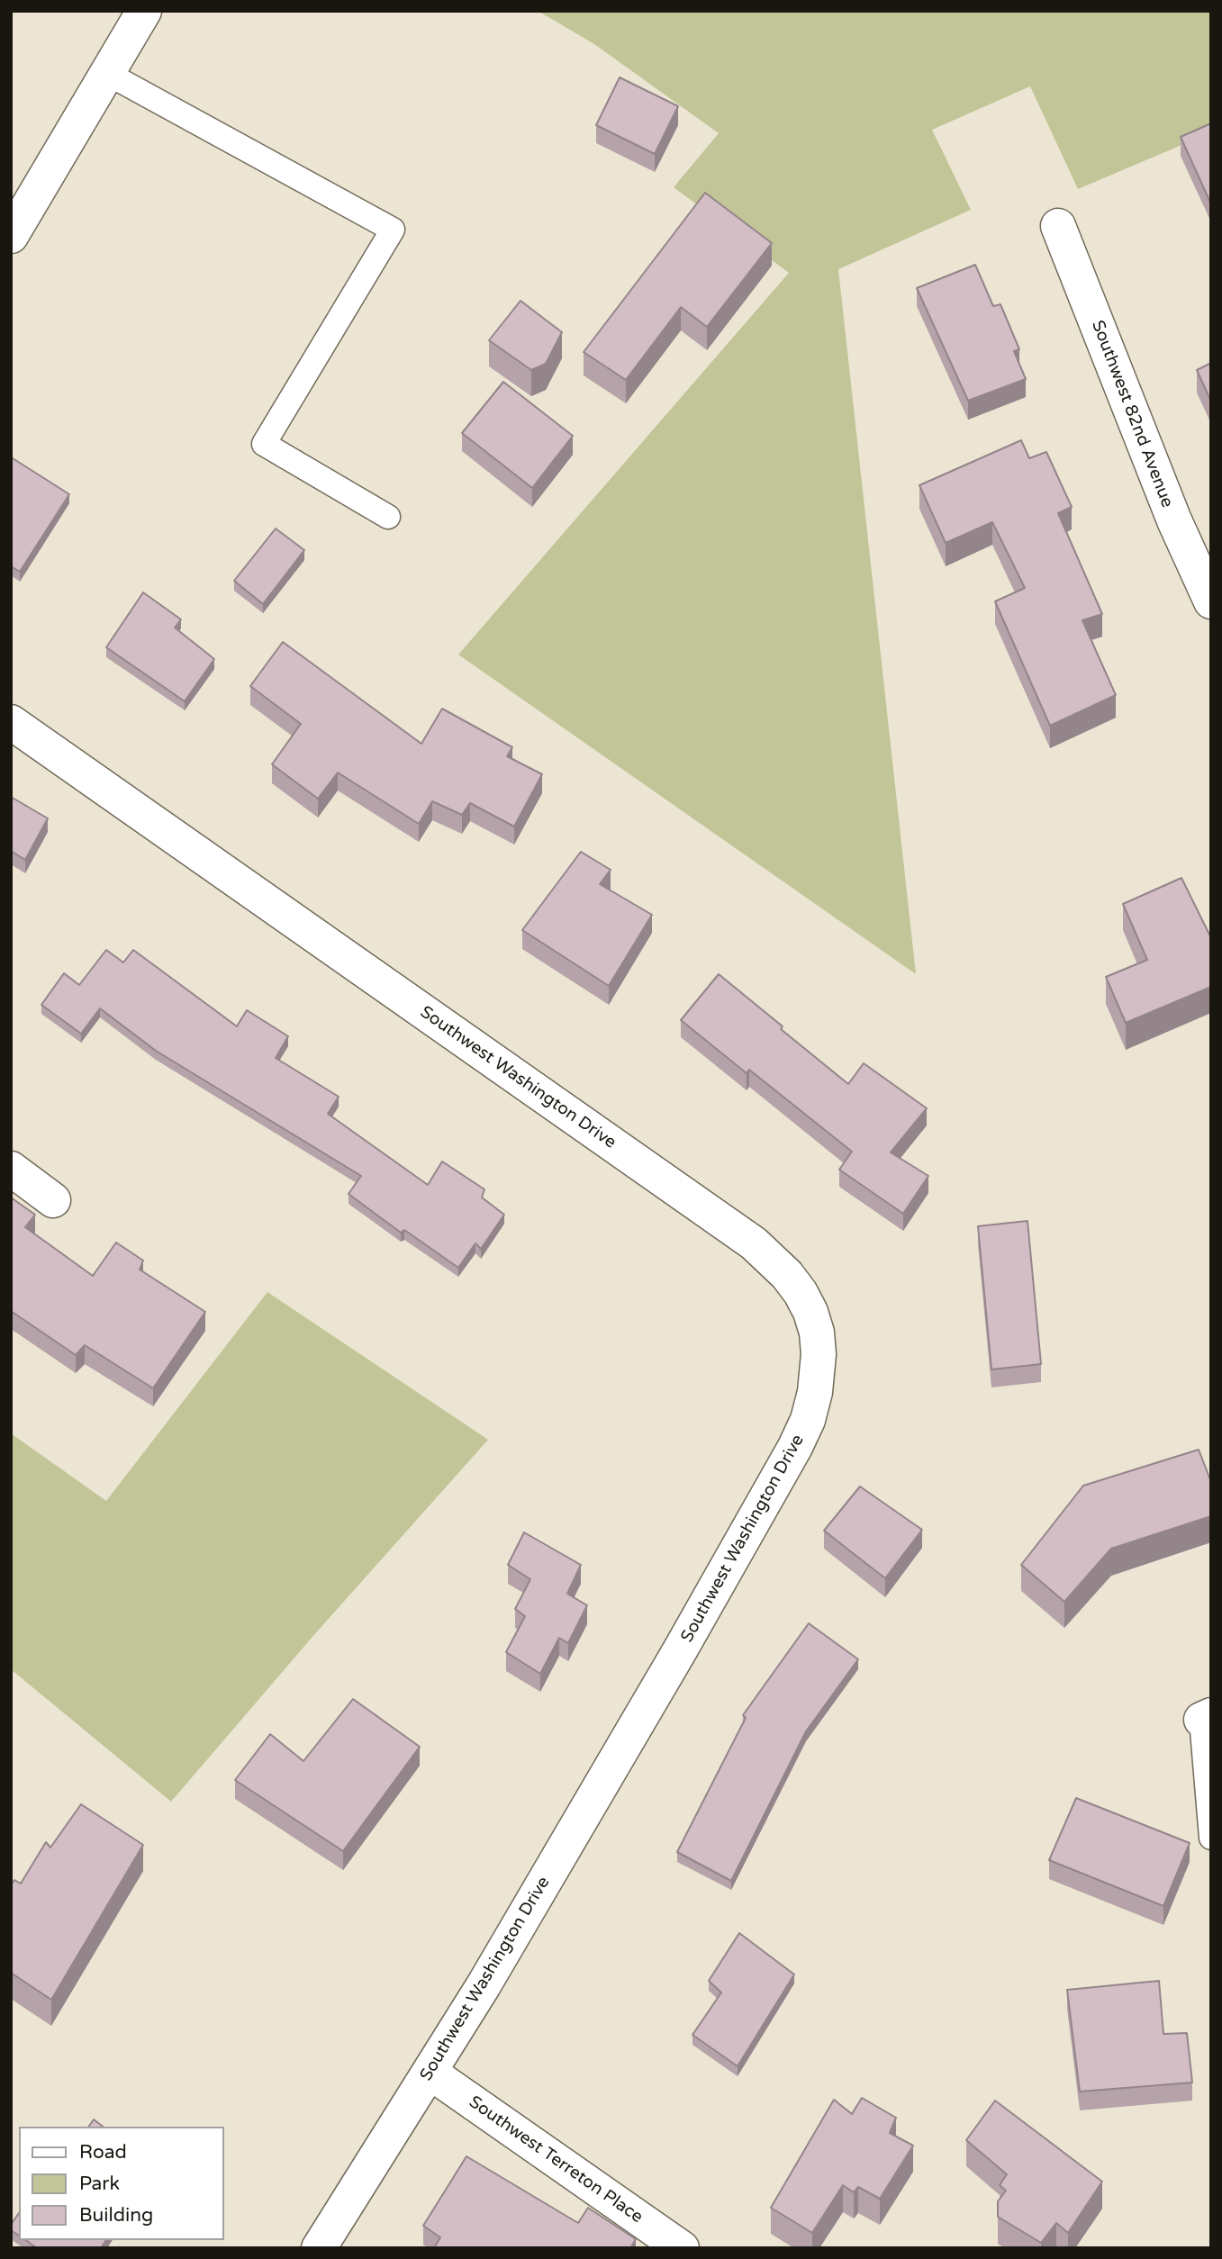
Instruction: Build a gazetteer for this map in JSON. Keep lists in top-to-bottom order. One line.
{"streets":{"street":["Southwest 82nd Avenue","Southwest Washington Drive","Southwest Terreton Place"]},"crossings":[["Southwest Washington Drive","Southwest Terreton Place"]],"legend":["Road","Park","Building"]}
